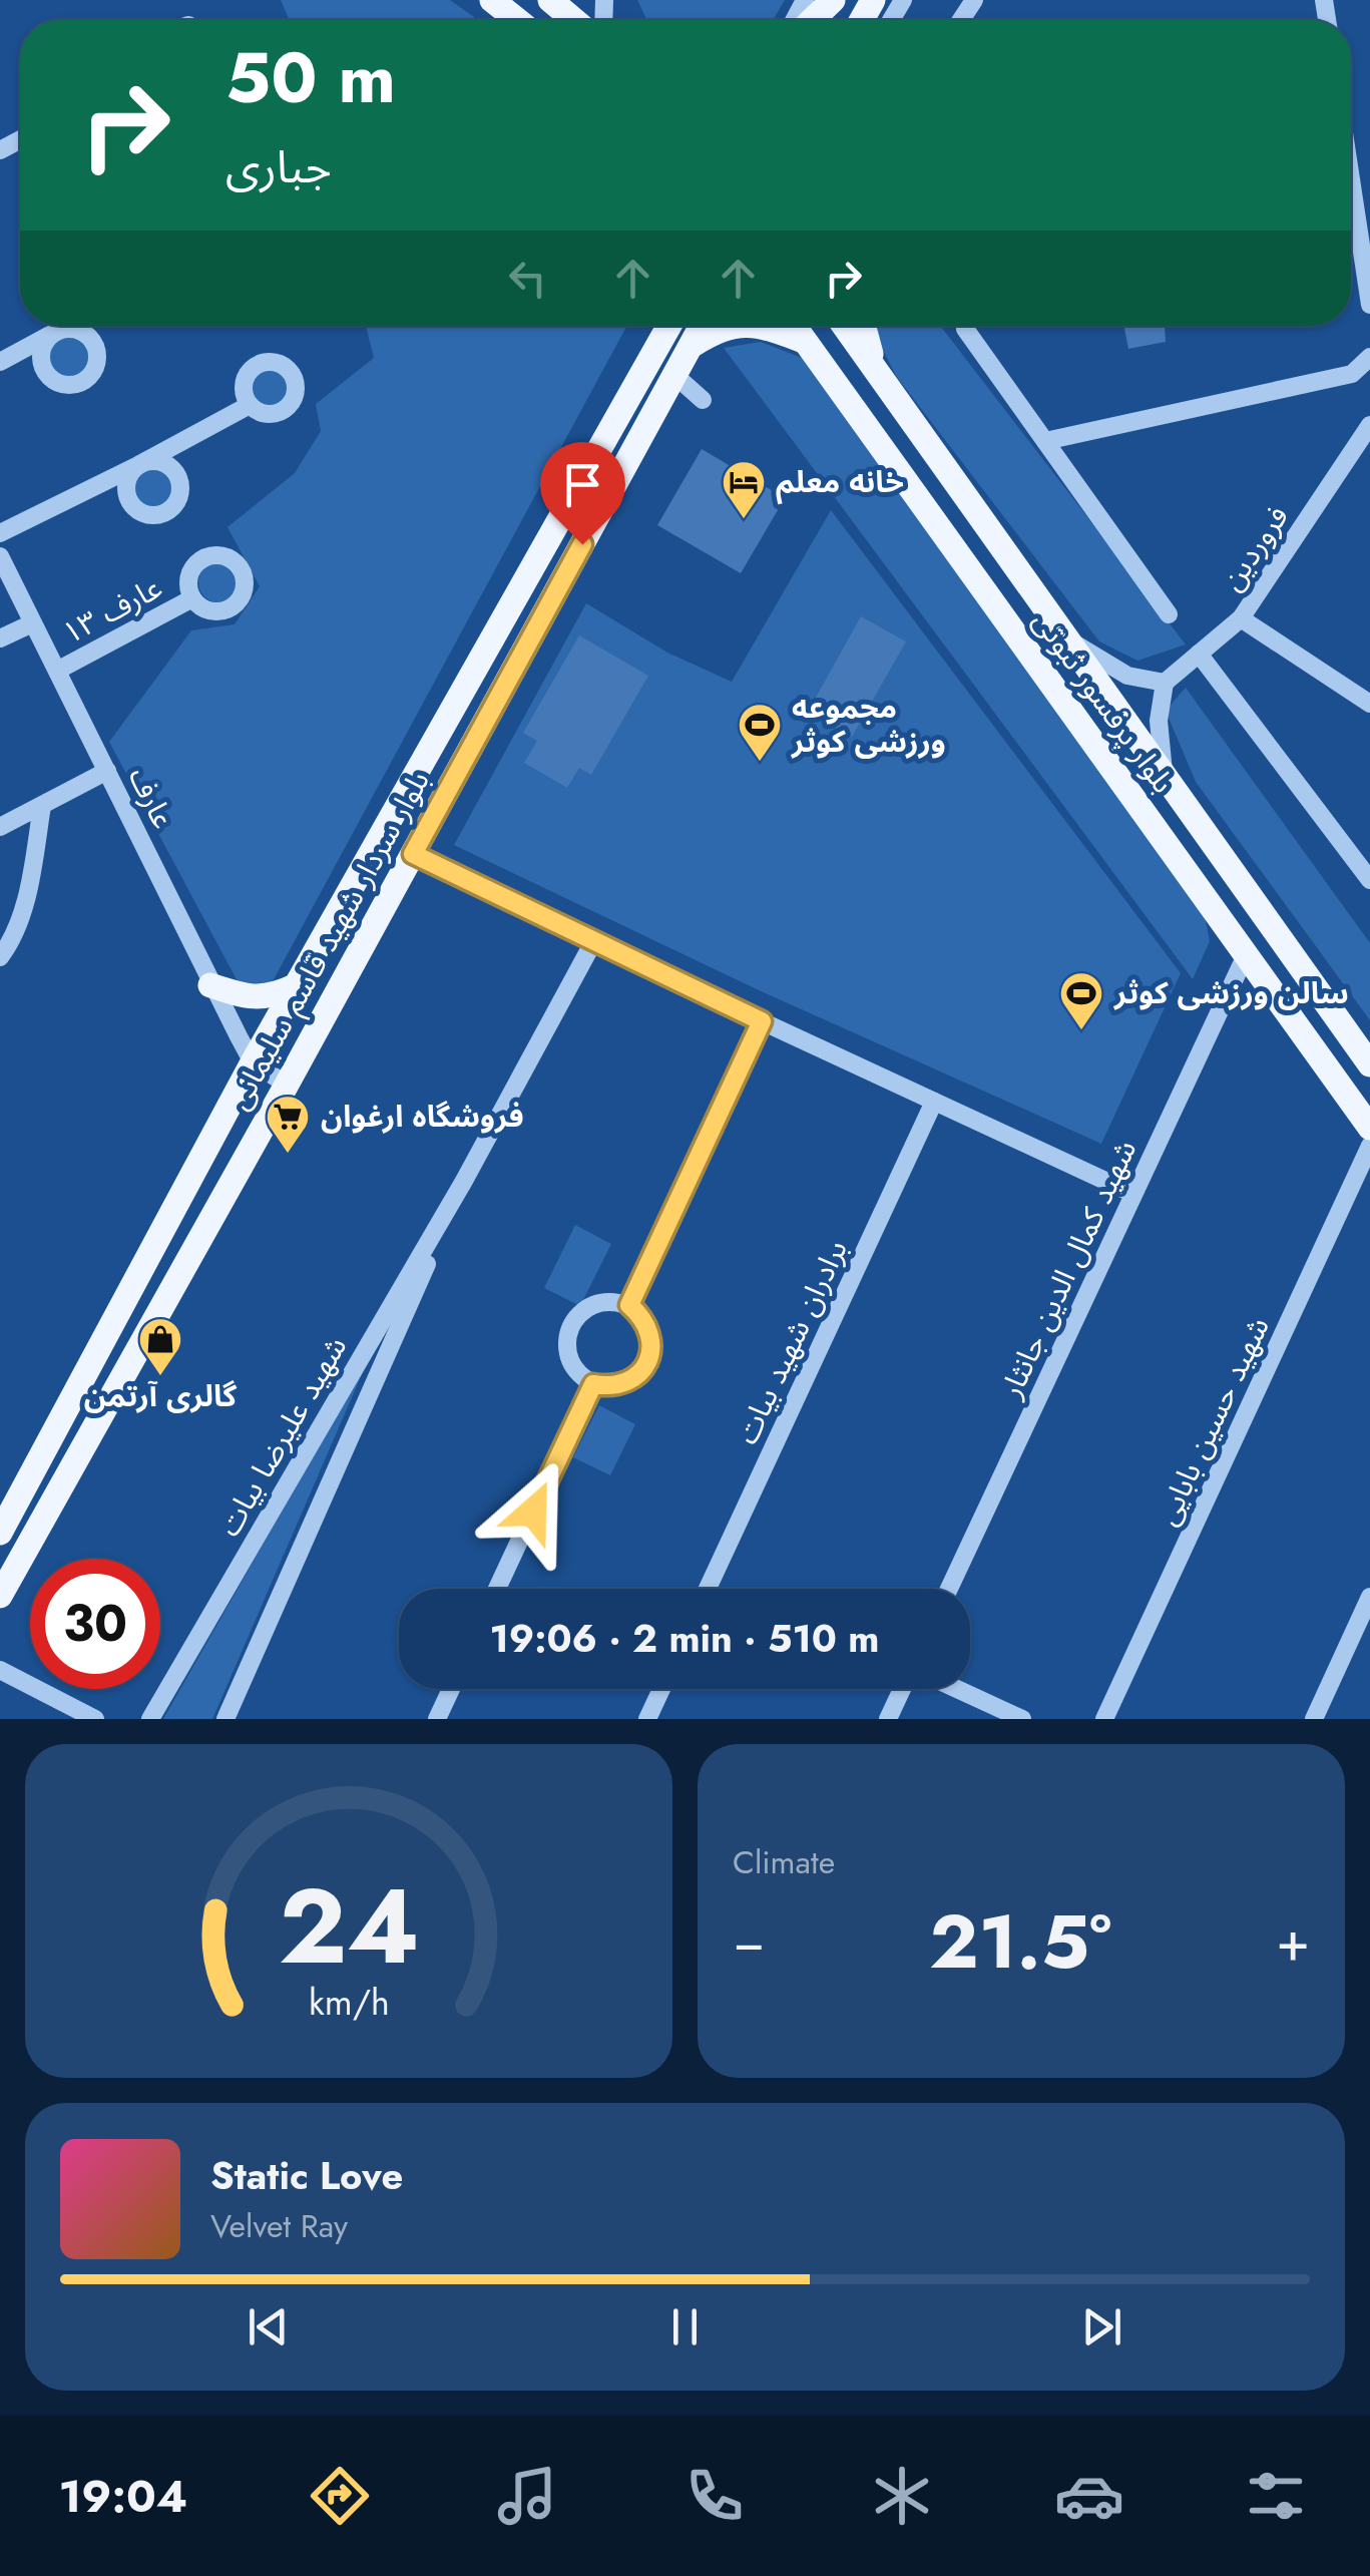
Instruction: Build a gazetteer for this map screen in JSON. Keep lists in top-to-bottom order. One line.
{"streets":{"main road":["بلوار پرفسور ثبوتی","بلوار سردار شهید قاسم سلیمانی"],"street":["فروردین","عارف ۱۳","عارف","شهید کمال الدین جانثار","برادران شهید بیات","شهید حسین بابایی","شهید علیرضا بیات"]},"crossings":[["عارف ۱۳","عارف"],["بلوار پرفسور ثبوتی","شهید کمال الدین جانثار"],["عارف","بلوار سردار شهید قاسم سلیمانی"]],"places":{"hotel":["خانه معلم"],"sports":["مجموعه ورزشی کوثر","سالن ورزشی کوثر"],"supermarket":["فروشگاه ارغوان"],"shop":["گالری آرتمن"]},"page":{"turn":["50 m","جباری"],"limit":"30","trip":"19:06 · 2 min · 510 m","tile":"Climate","heat":["−","21.5°","+"],"song":["Static Love","Velvet Ray"],"tabs":"19:04","gauge":["24","km/h"]}}
